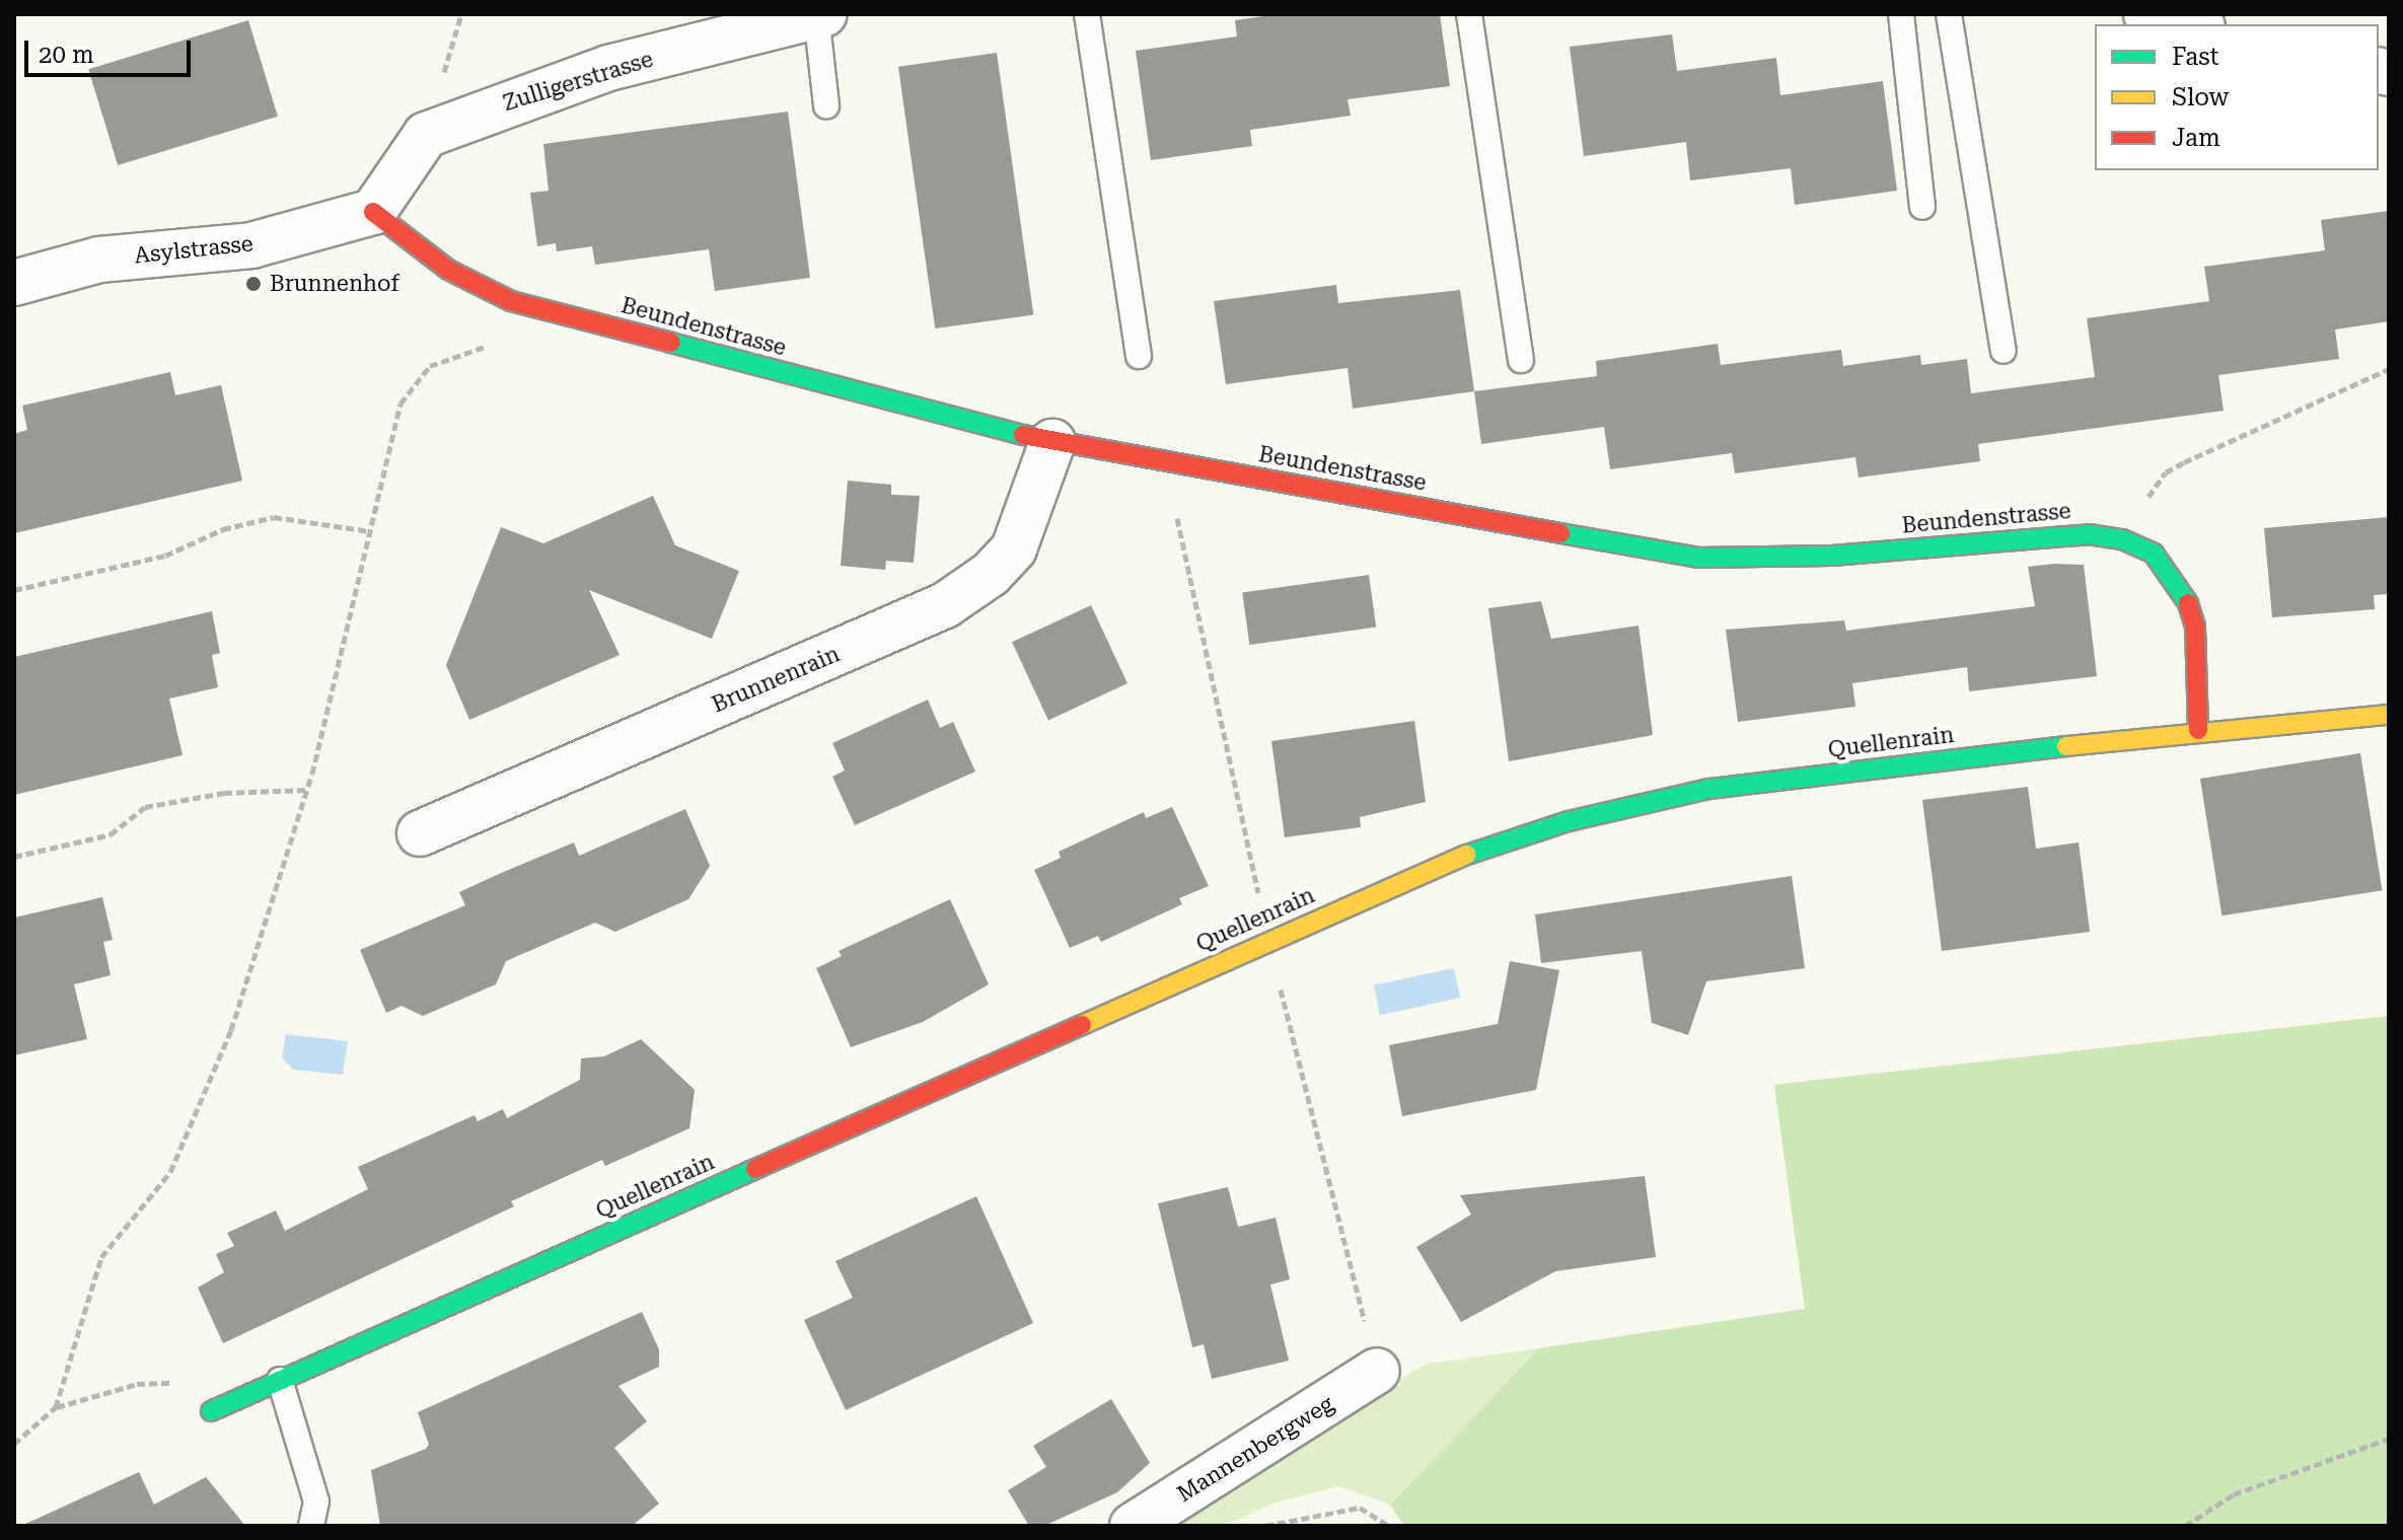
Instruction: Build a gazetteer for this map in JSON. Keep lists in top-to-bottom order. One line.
{"streets":{"street":["Zulligerstrasse","Asylstrasse","Beundenstrasse","Brunnenrain","Quellenrain","Mannenbergweg"]},"crossings":[["Zulligerstrasse","Asylstrasse"],["Zulligerstrasse","Beundenstrasse"],["Asylstrasse","Beundenstrasse"],["Beundenstrasse","Brunnenrain"],["Beundenstrasse","Quellenrain"]],"places":["Brunnenhof"],"legend":["Fast","Slow","Jam"],"scale_bar":"20 m"}
